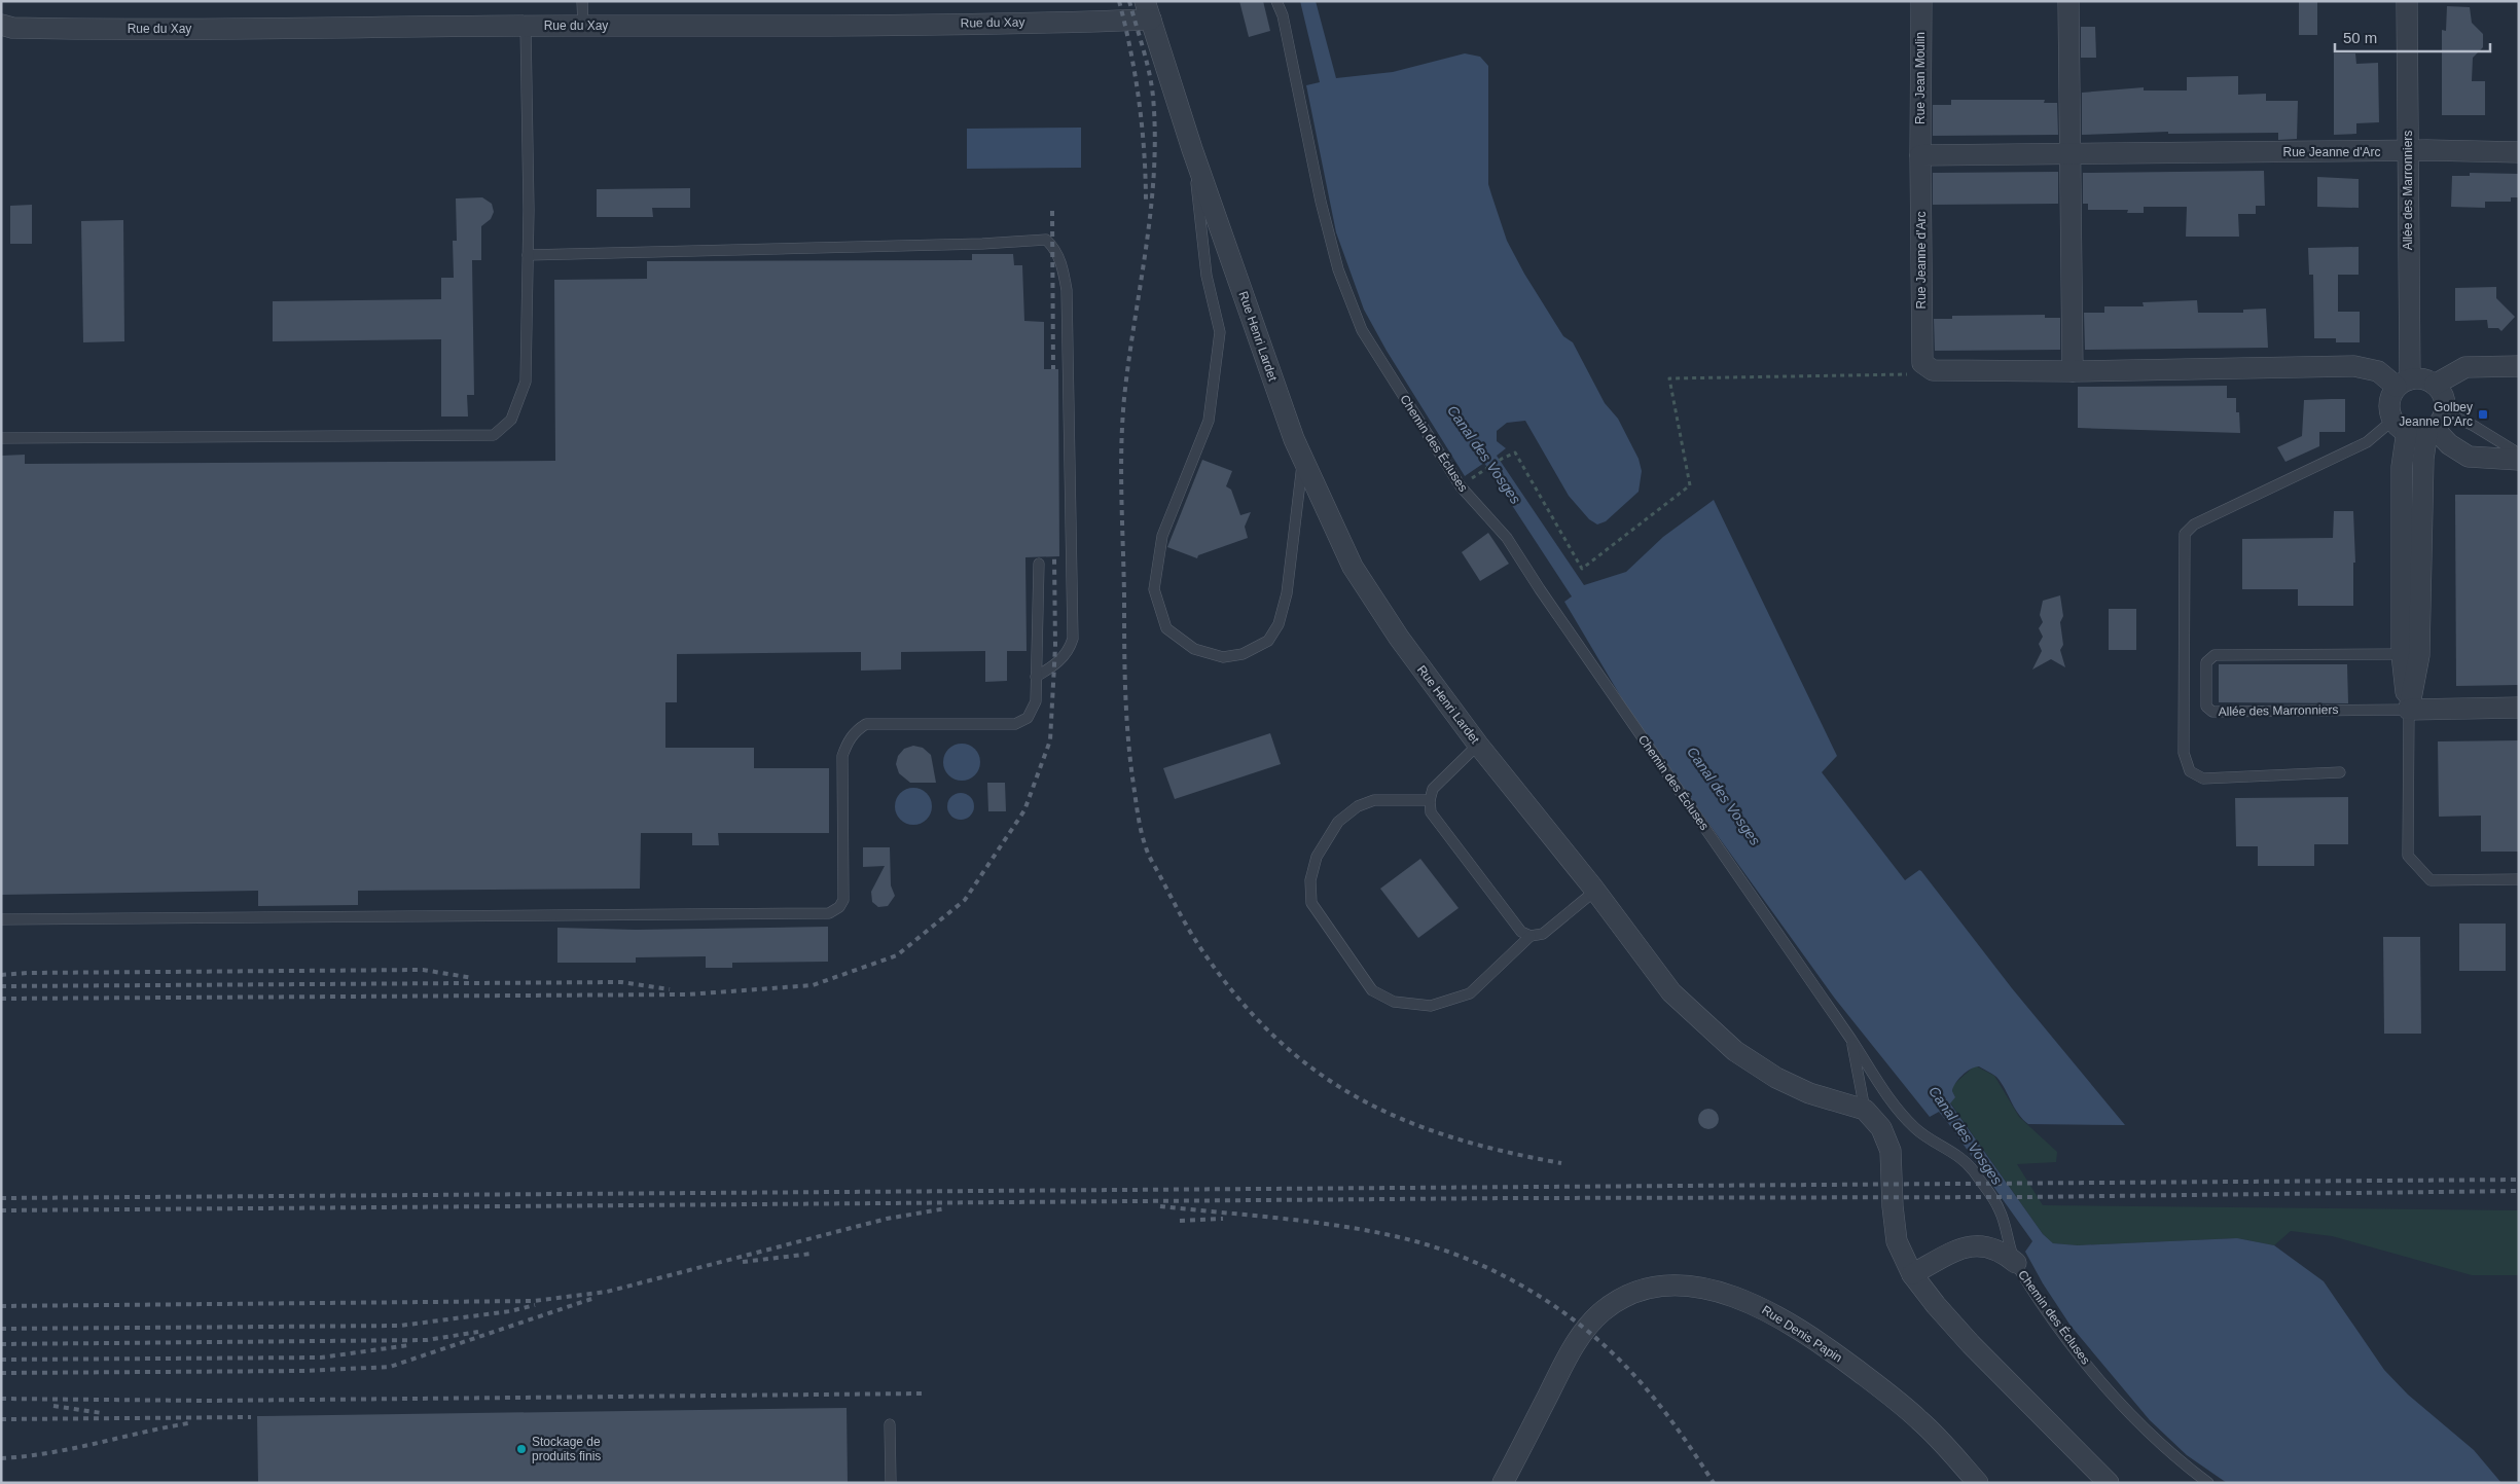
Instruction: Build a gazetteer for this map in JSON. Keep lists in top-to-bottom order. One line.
{"streets":{"street":["Rue du Xay","Rue Jean Moulin","Rue Jeanne d'Arc","Allée des Marronniers","Rue Henri Lardet","Rue Denis Papin"],"lane":["Chemin des Écluses"]},"crossings":[["Rue du Xay","Rue Henri Lardet"],["Rue Jean Moulin","Rue Jeanne d'Arc"],["Rue Jeanne d'Arc","Allée des Marronniers"]],"water":["Canal des Vosges"],"places":{"transit":["Golbey Jeanne D'Arc"],"other":["Stockage de produits finis"]},"scale_bar":"50 m"}
